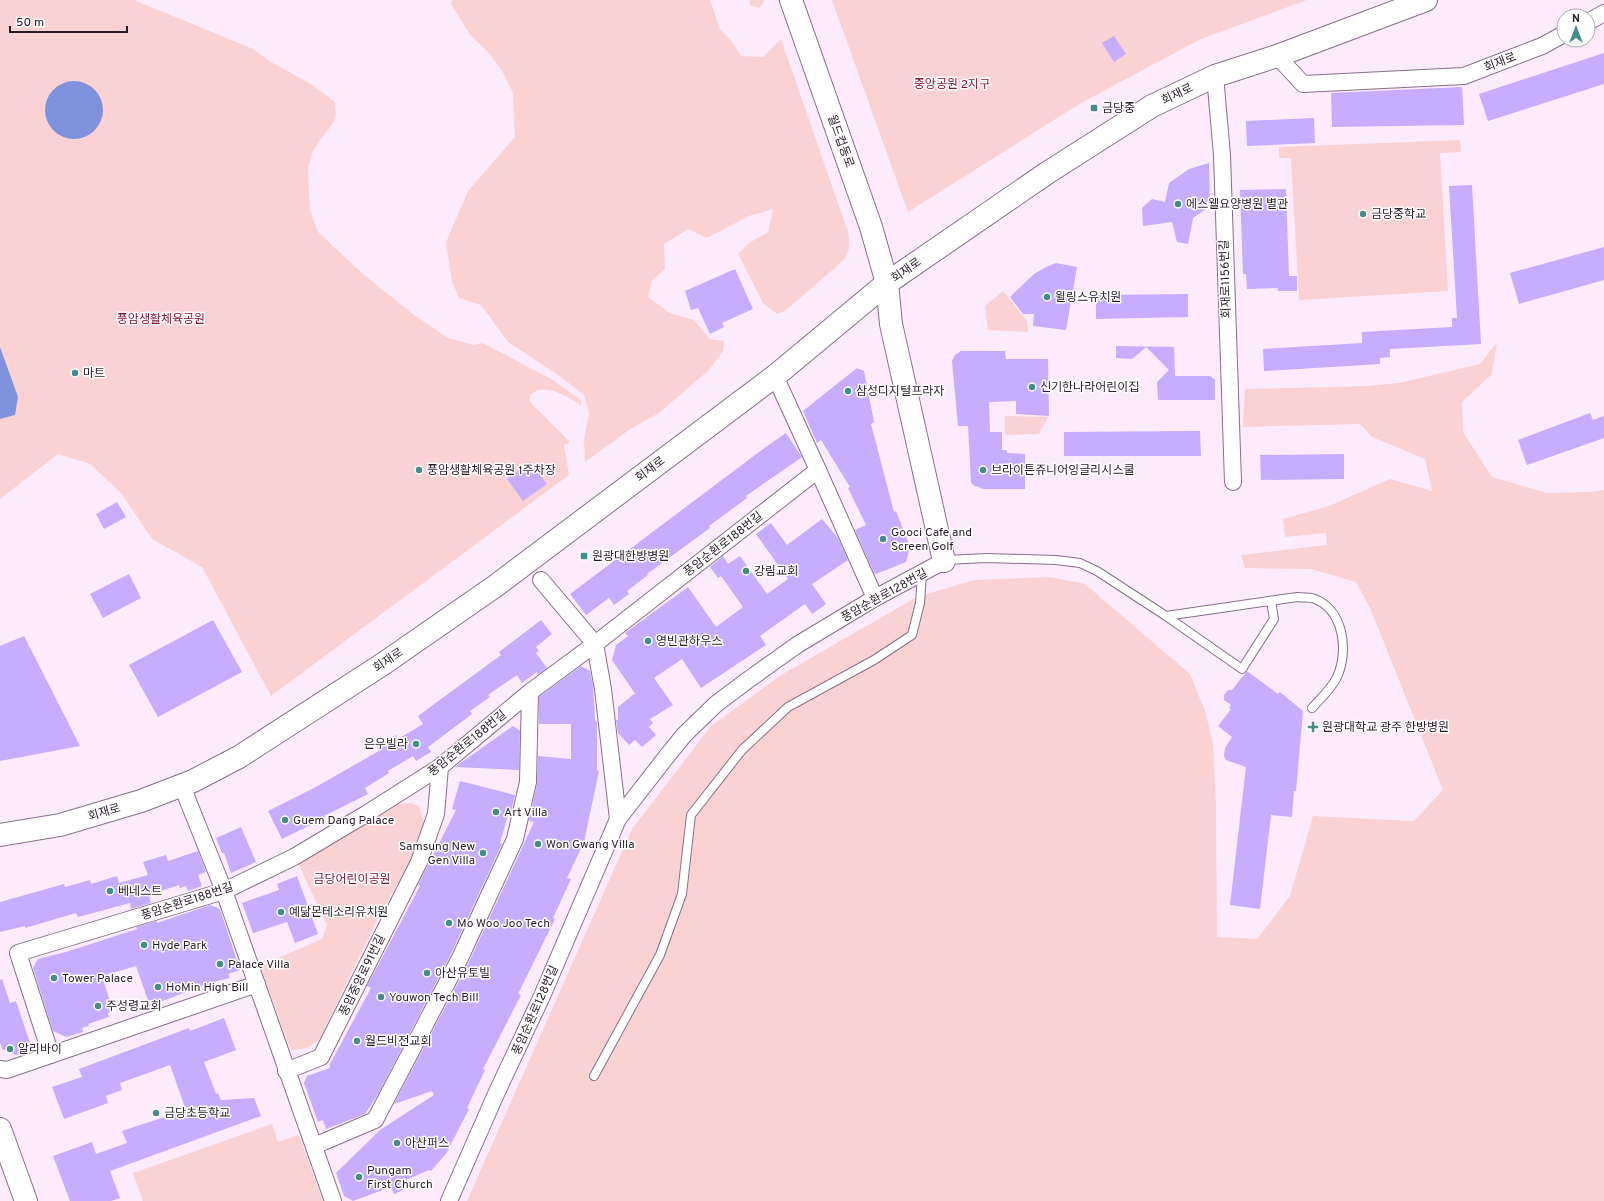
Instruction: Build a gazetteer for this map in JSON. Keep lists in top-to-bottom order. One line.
{"streets":{"main road":["회재로","월드컵동로"],"street":["회재로1156번길","풍암순환로188번길","풍암순환로128번길","풍암중앙로91번길"]},"crossings":[["회재로","월드컵동로"],["회재로","회재로1156번길"],["풍암순환로188번길","풍암순환로128번길"],["풍암순환로188번길","풍암중앙로91번길"]],"parks":["중앙공원 2지구","풍암생활체육공원","금당어린이공원"],"places":{"transit":["금당중","원광대한방병원"],"other":["에스웰요양병원 별관","금당중학교","윌링스유치원","마트","신기한나라어린이집","삼성디지털프라자","풍암생활체육공원 1주차장","브라이튼쥬니어잉글리시스쿨","Gooci Cafe and Screen Golf","강림교회","영빈관하우스","은우빌라","Art Villa","Guem Dang Palace","Won Gwang Villa","Samsung New Gen Villa","베네스트","예닮몬테소리유치원","Mo Woo Joo Tech","Hyde Park","Palace Villa","아산유토빌","Tower Palace","HoMin High Bill","Youwon Tech Bill","주성령교회","월드비전교회","알리바이","금당초등학교","아산퍼스","Pungam First Church"],"health":["원광대학교 광주 한방병원"]},"scale_bar":"50 m","north":"top"}
